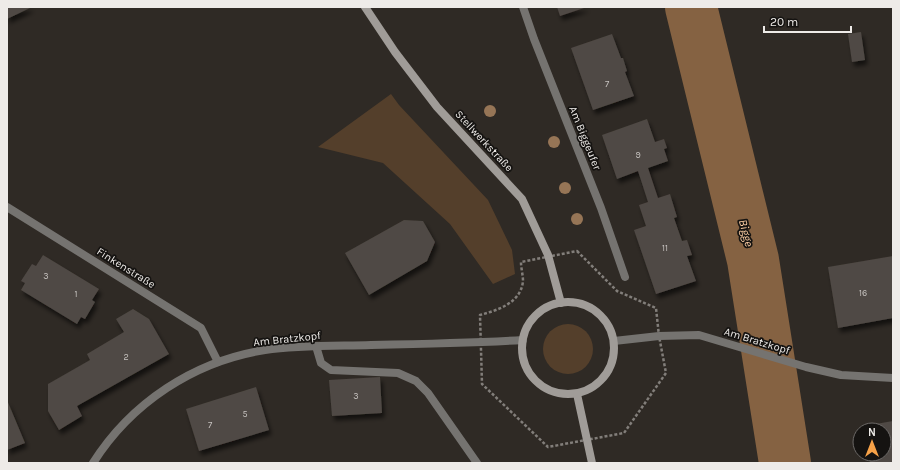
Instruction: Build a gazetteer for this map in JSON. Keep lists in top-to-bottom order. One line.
{"streets":{"main road":["Stellwerkstraße"],"street":["Am Biggeufer","Finkenstraße","Am Bratzkopf"]},"crossings":[["Stellwerkstraße","Am Bratzkopf"],["Finkenstraße","Am Bratzkopf"]],"water":["Bigge"],"house_numbers":["7","9","11","3","16","1","2","3","5","7"],"scale_bar":"20 m","north":"top"}
